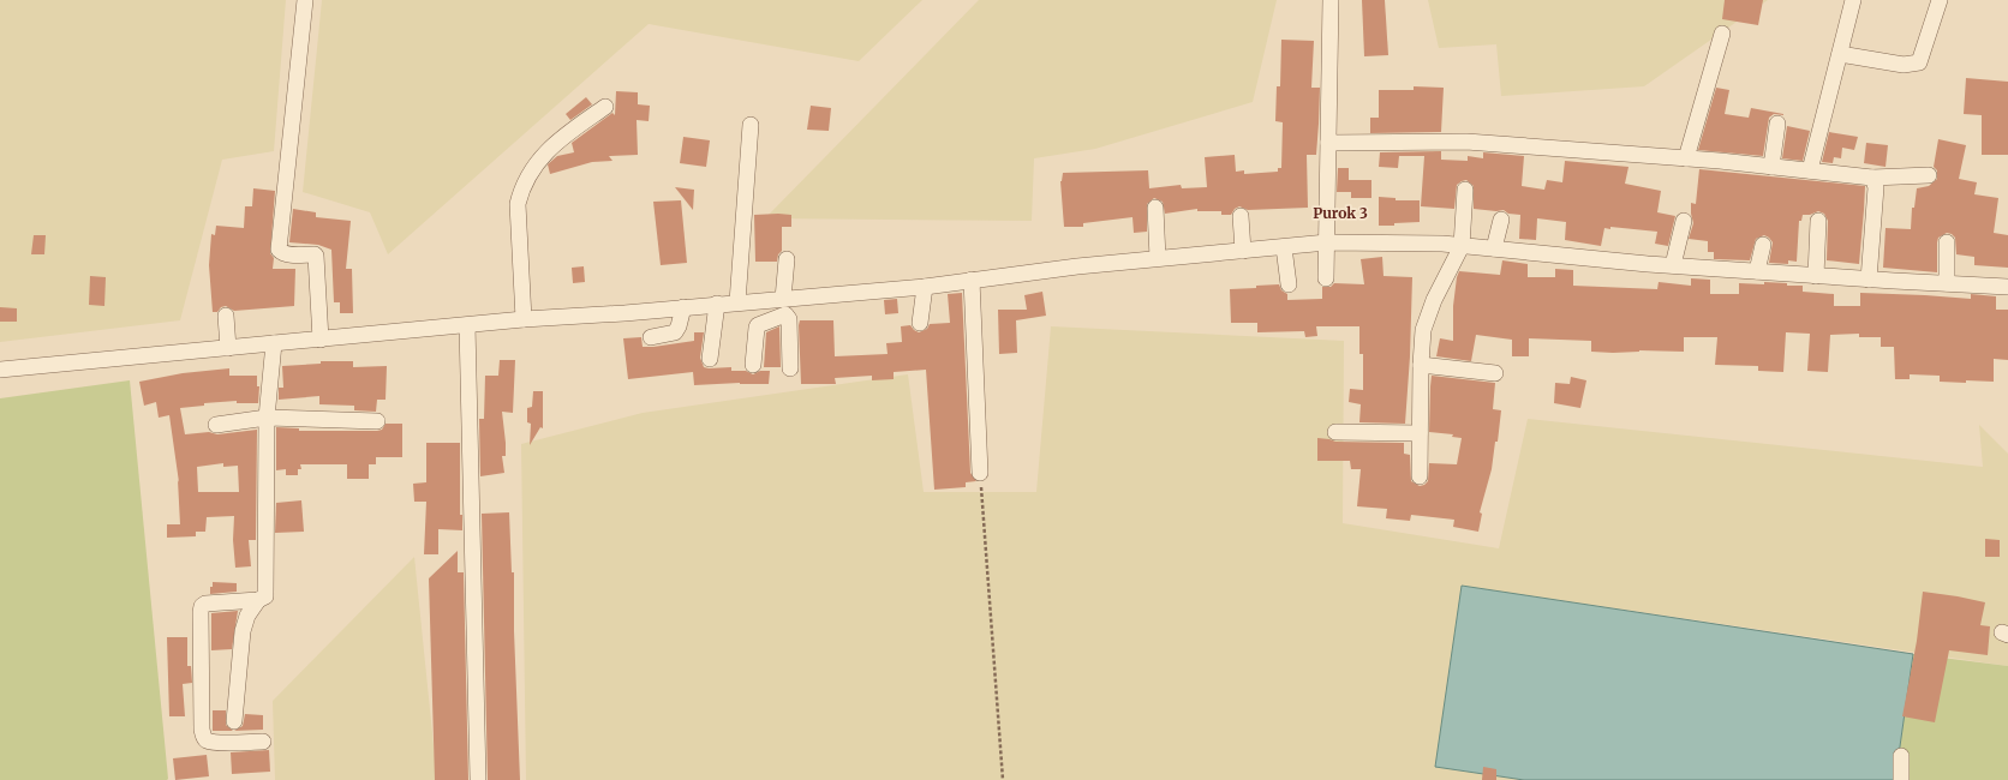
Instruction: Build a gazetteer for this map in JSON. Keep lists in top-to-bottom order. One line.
{"districts":["Purok 3"]}
